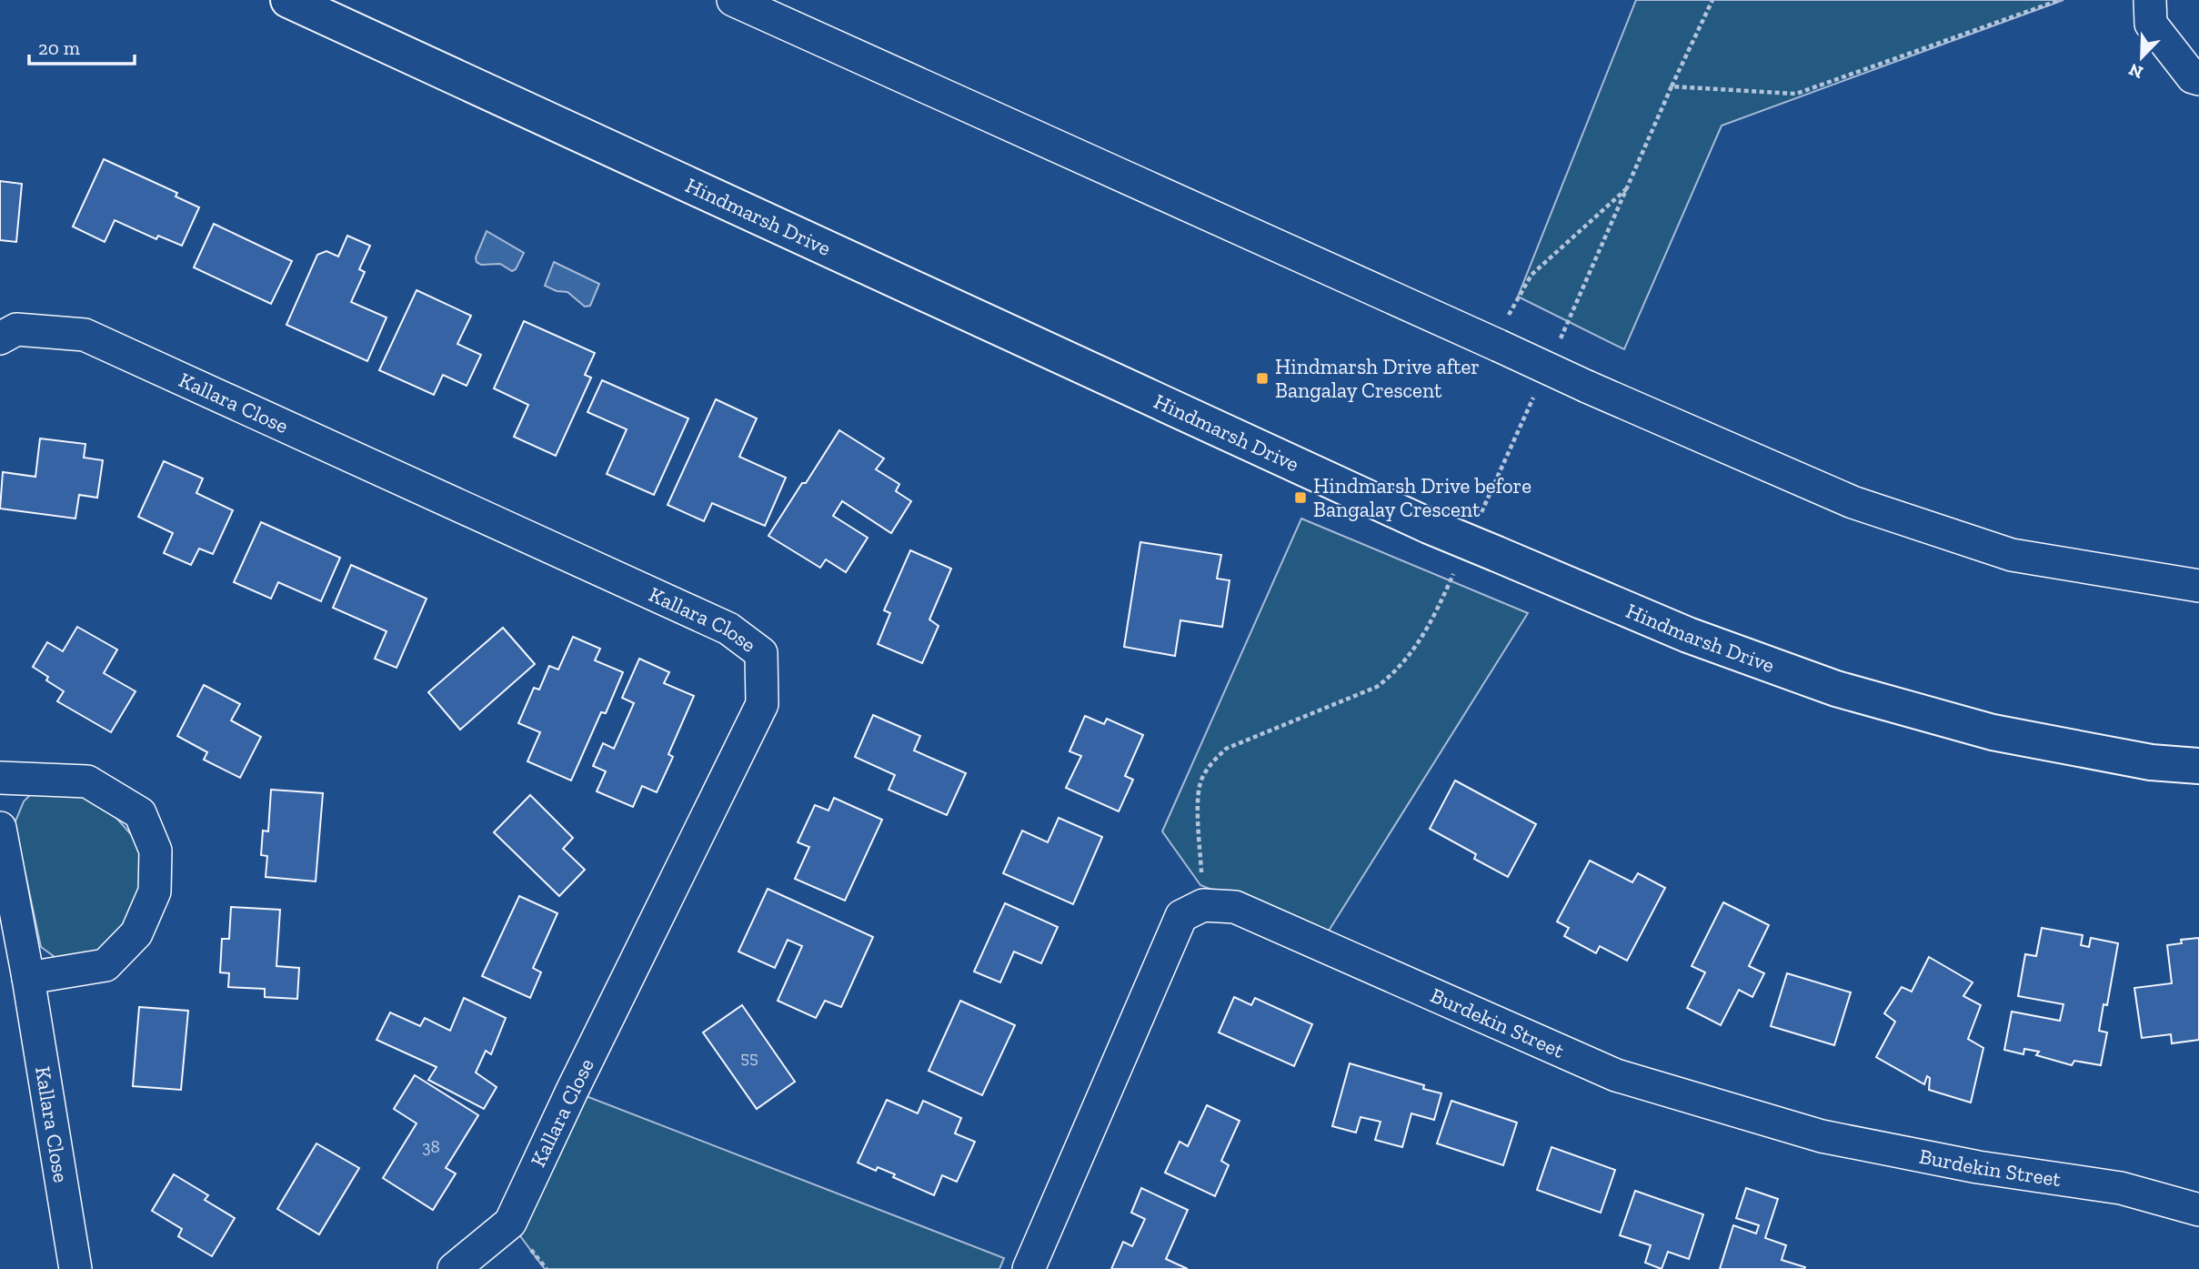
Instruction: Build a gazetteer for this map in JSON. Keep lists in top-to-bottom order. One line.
{"streets":{"main road":["Hindmarsh Drive"],"street":["Kallara Close","Burdekin Street"]},"places":{"transit":["Hindmarsh Drive after Bangalay Crescent","Hindmarsh Drive before Bangalay Crescent"]},"house_numbers":["55","38"],"scale_bar":"20 m","north":"bottom left"}
